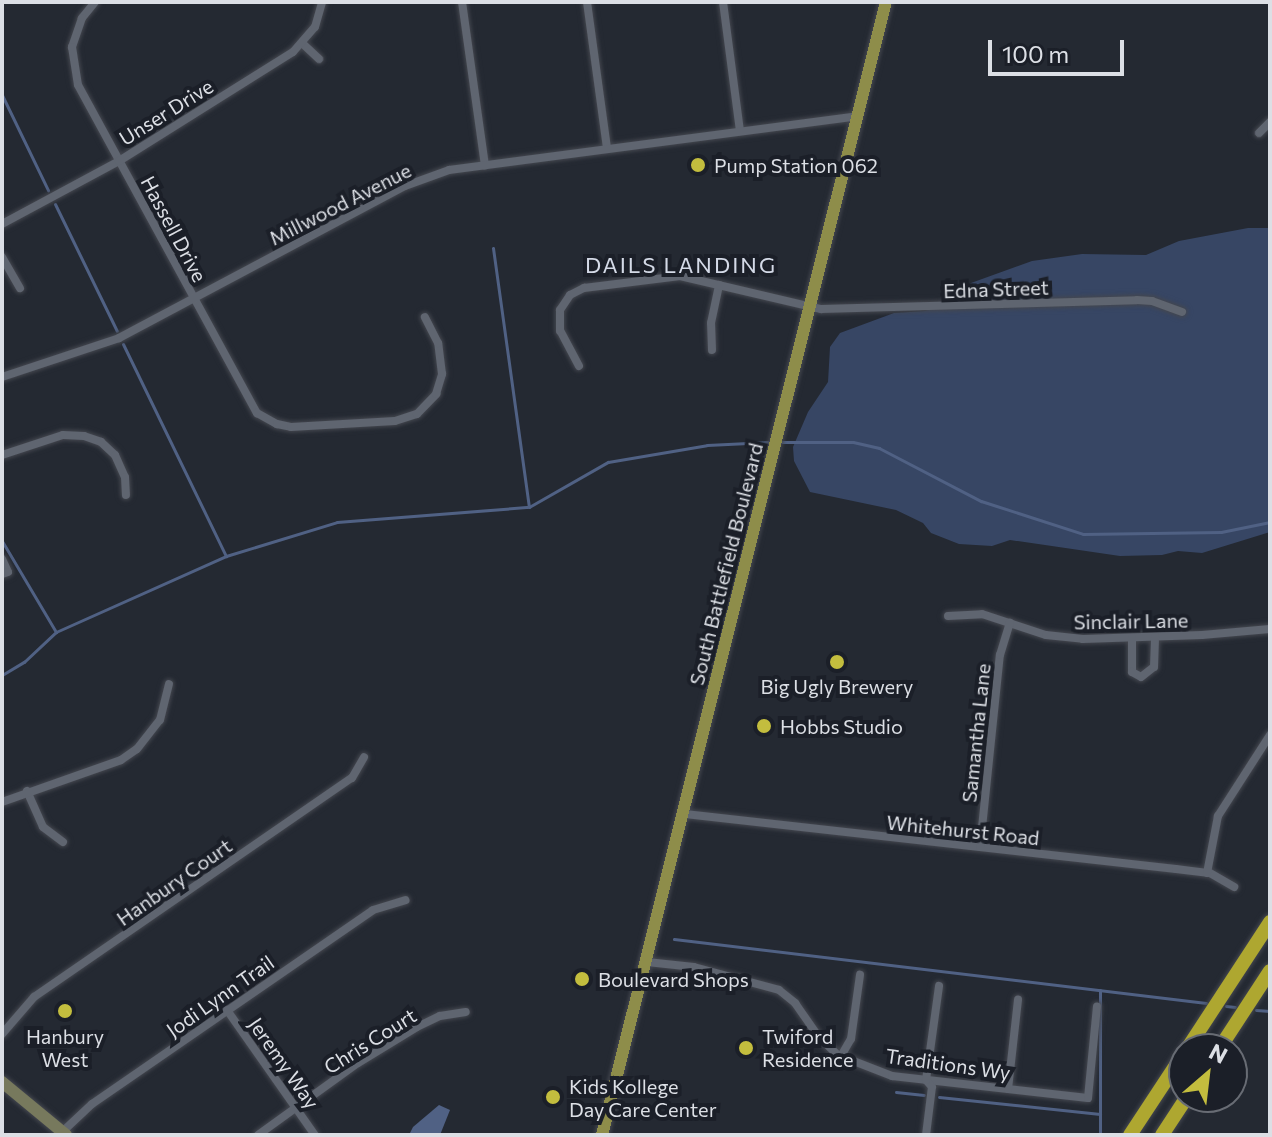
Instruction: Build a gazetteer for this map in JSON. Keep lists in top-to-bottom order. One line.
{"streets":{"main road":["South Battlefield Boulevard"],"street":["Unser Drive","Millwood Avenue","Hassell Drive","Edna Street","Sinclair Lane","Samantha Lane","Whitehurst Road","Hanbury Court","Jodi Lynn Trail","Chris Court","Jeremy Way","Traditions Wy"]},"crossings":[["Unser Drive","Hassell Drive"],["Millwood Avenue","Hassell Drive"],["Millwood Avenue","South Battlefield Boulevard"],["Edna Street","South Battlefield Boulevard"],["South Battlefield Boulevard","Whitehurst Road"],["South Battlefield Boulevard","Traditions Wy"],["Sinclair Lane","Samantha Lane"],["Samantha Lane","Whitehurst Road"],["Jodi Lynn Trail","Jeremy Way"],["Chris Court","Jeremy Way"]],"districts":["DAILS LANDING"],"places":["Pump Station 062","Big Ugly Brewery","Hobbs Studio","Boulevard Shops","Hanbury West","Twiford Residence","Kids Kollege Day Care Center"],"scale_bar":"100 m","north":"top right"}
